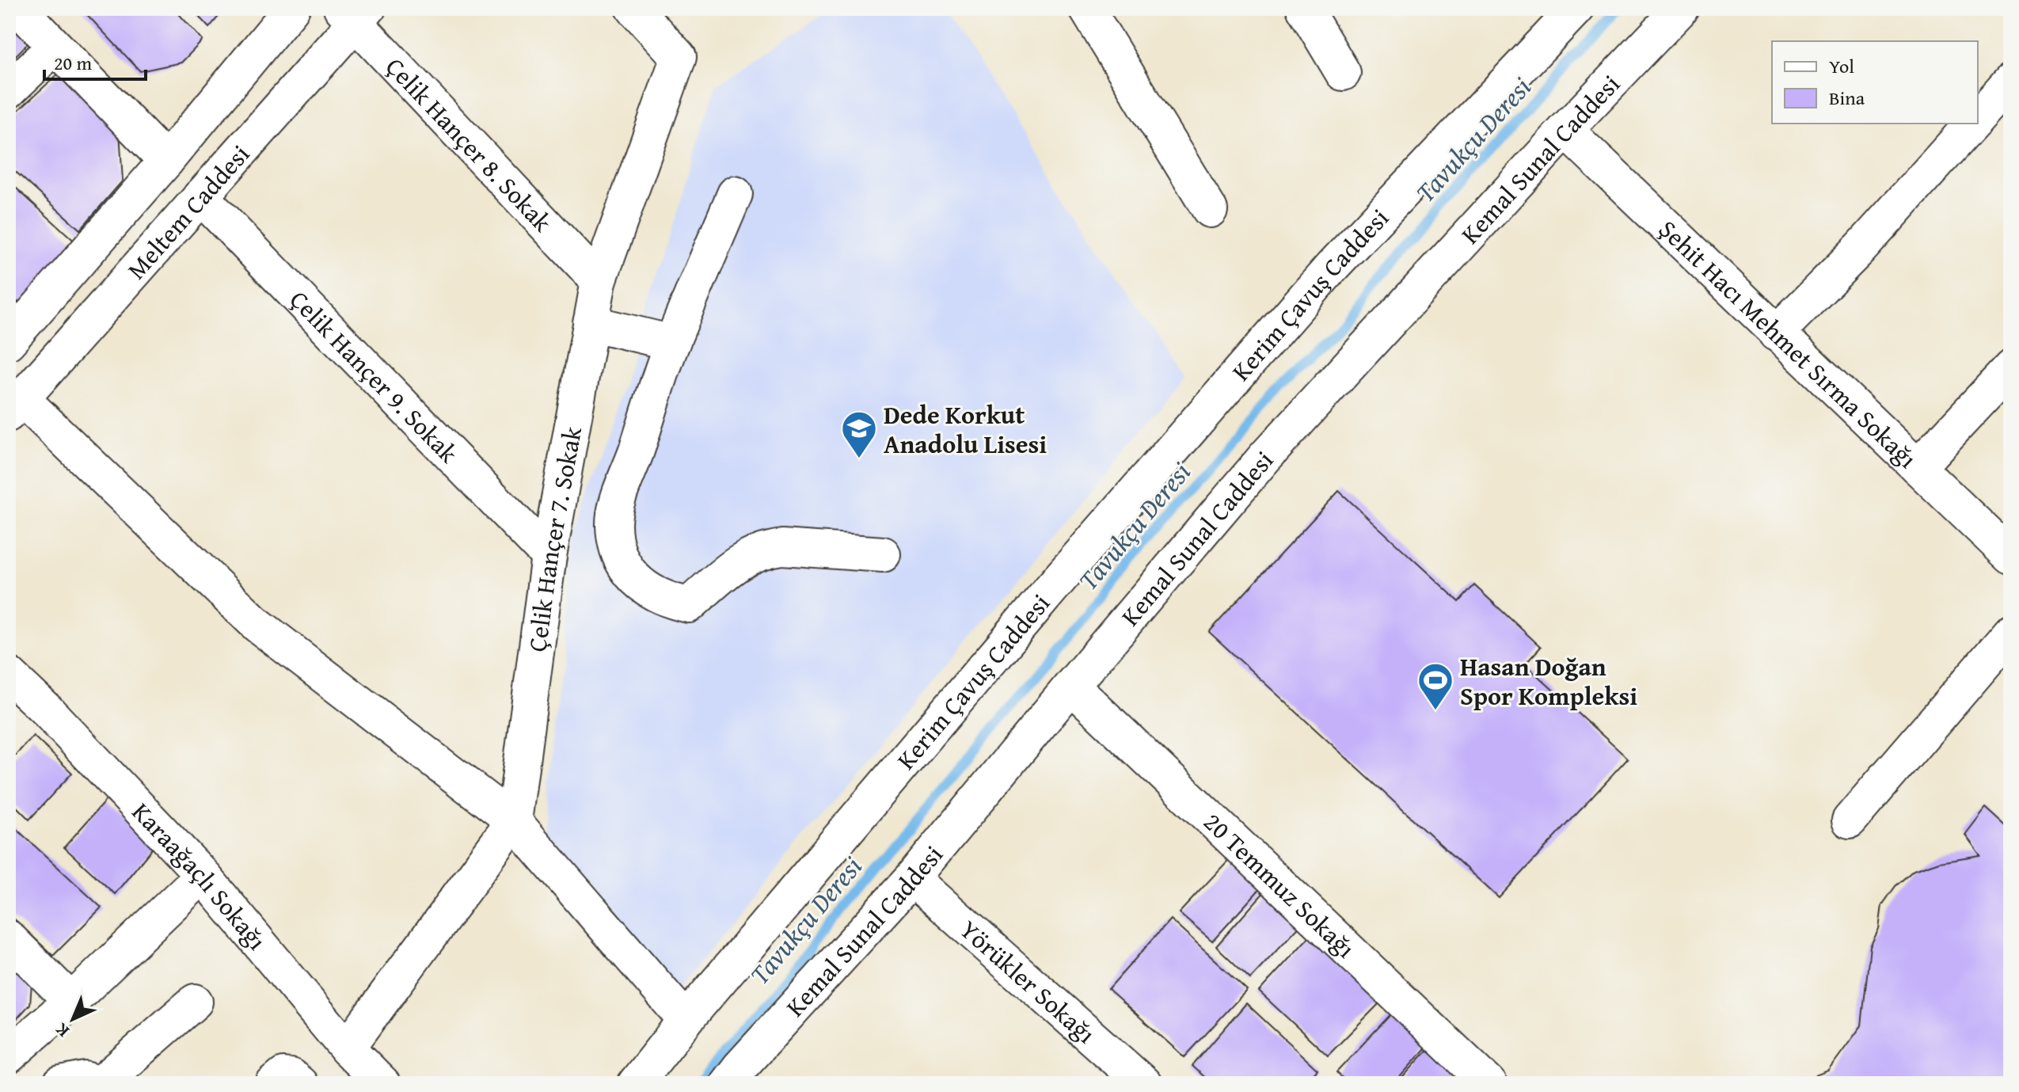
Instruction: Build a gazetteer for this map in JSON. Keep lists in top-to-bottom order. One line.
{"streets":{"street":["Çelik Hançer 8. Sokak","Kemal Sunal Caddesi","Meltem Caddesi","Kerim Çavuş Caddesi","Şehit Hacı Mehmet Sırma Sokağı","Çelik Hançer 9. Sokak","Çelik Hançer 7. Sokak","Karaağaçlı Sokağı","20 Temmuz Sokağı","Yörükler Sokağı"]},"crossings":[["Çelik Hançer 8. Sokak","Meltem Caddesi"],["Çelik Hançer 8. Sokak","Çelik Hançer 7. Sokak"],["Kemal Sunal Caddesi","Şehit Hacı Mehmet Sırma Sokağı"],["Kemal Sunal Caddesi","20 Temmuz Sokağı"],["Kemal Sunal Caddesi","Yörükler Sokağı"],["Meltem Caddesi","Çelik Hançer 9. Sokak"],["Çelik Hançer 9. Sokak","Çelik Hançer 7. Sokak"],["Çelik Hançer 7. Sokak","Karaağaçlı Sokağı"]],"water":["Tavukçu Deresi"],"places":{"school or university":["Dede Korkut Anadolu Lisesi"],"sports":["Hasan Doğan Spor Kompleksi"]},"legend":["Yol","Bina"],"scale_bar":"20 m","north":"bottom left"}
